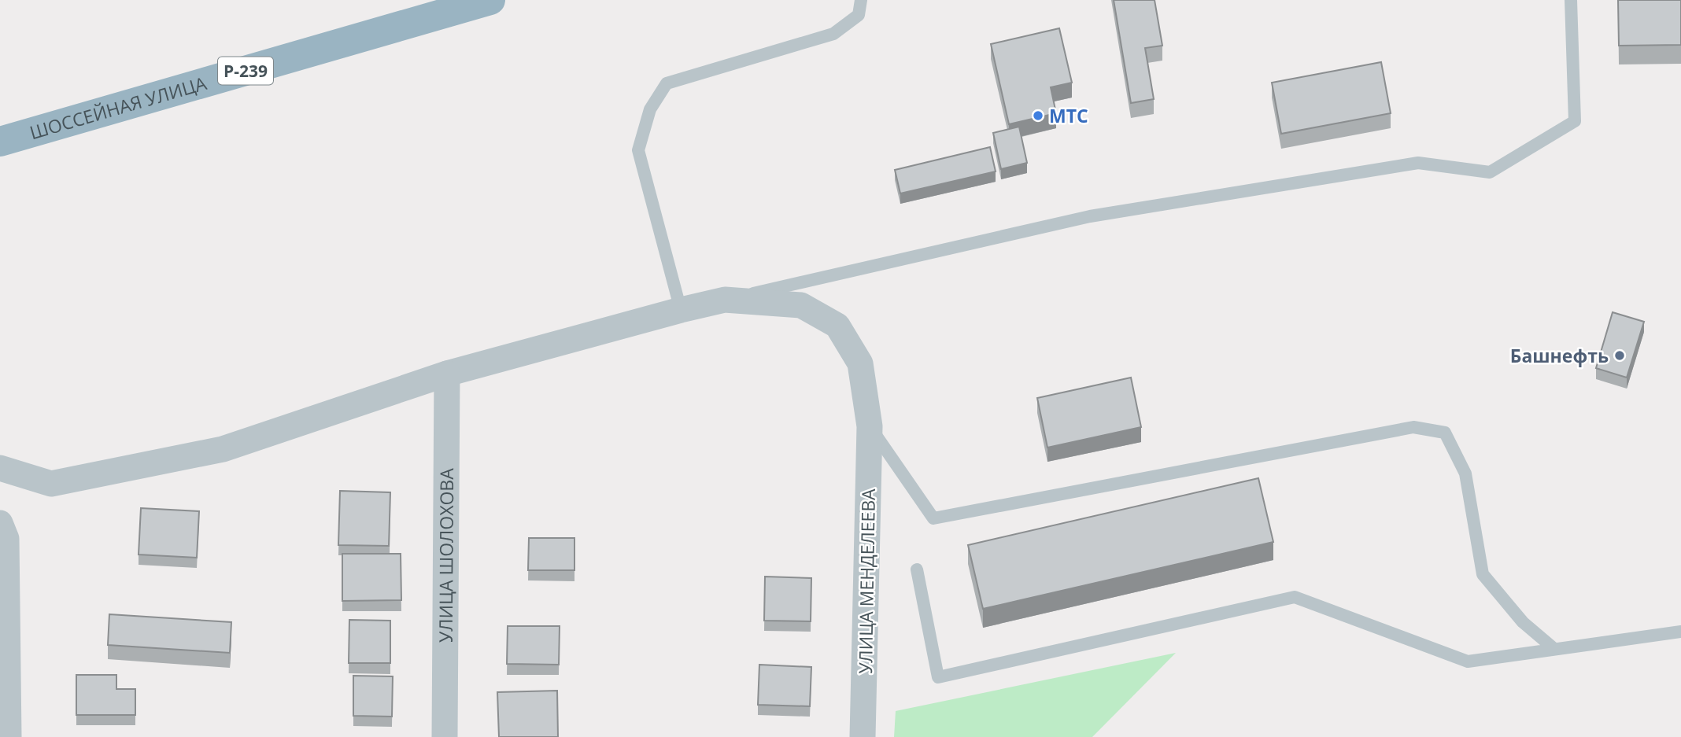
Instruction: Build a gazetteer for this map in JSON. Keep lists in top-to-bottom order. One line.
{"streets":{"highway":["Р-239","ШОССЕЙНАЯ УЛИЦА"],"street":["УЛИЦА ШОЛОХОВА","УЛИЦА МЕНДЕЛЕЕВА"]},"crossings":[["УЛИЦА ШОЛОХОВА","УЛИЦА МЕНДЕЛЕЕВА"]],"places":["МТС","Башнефть"]}
